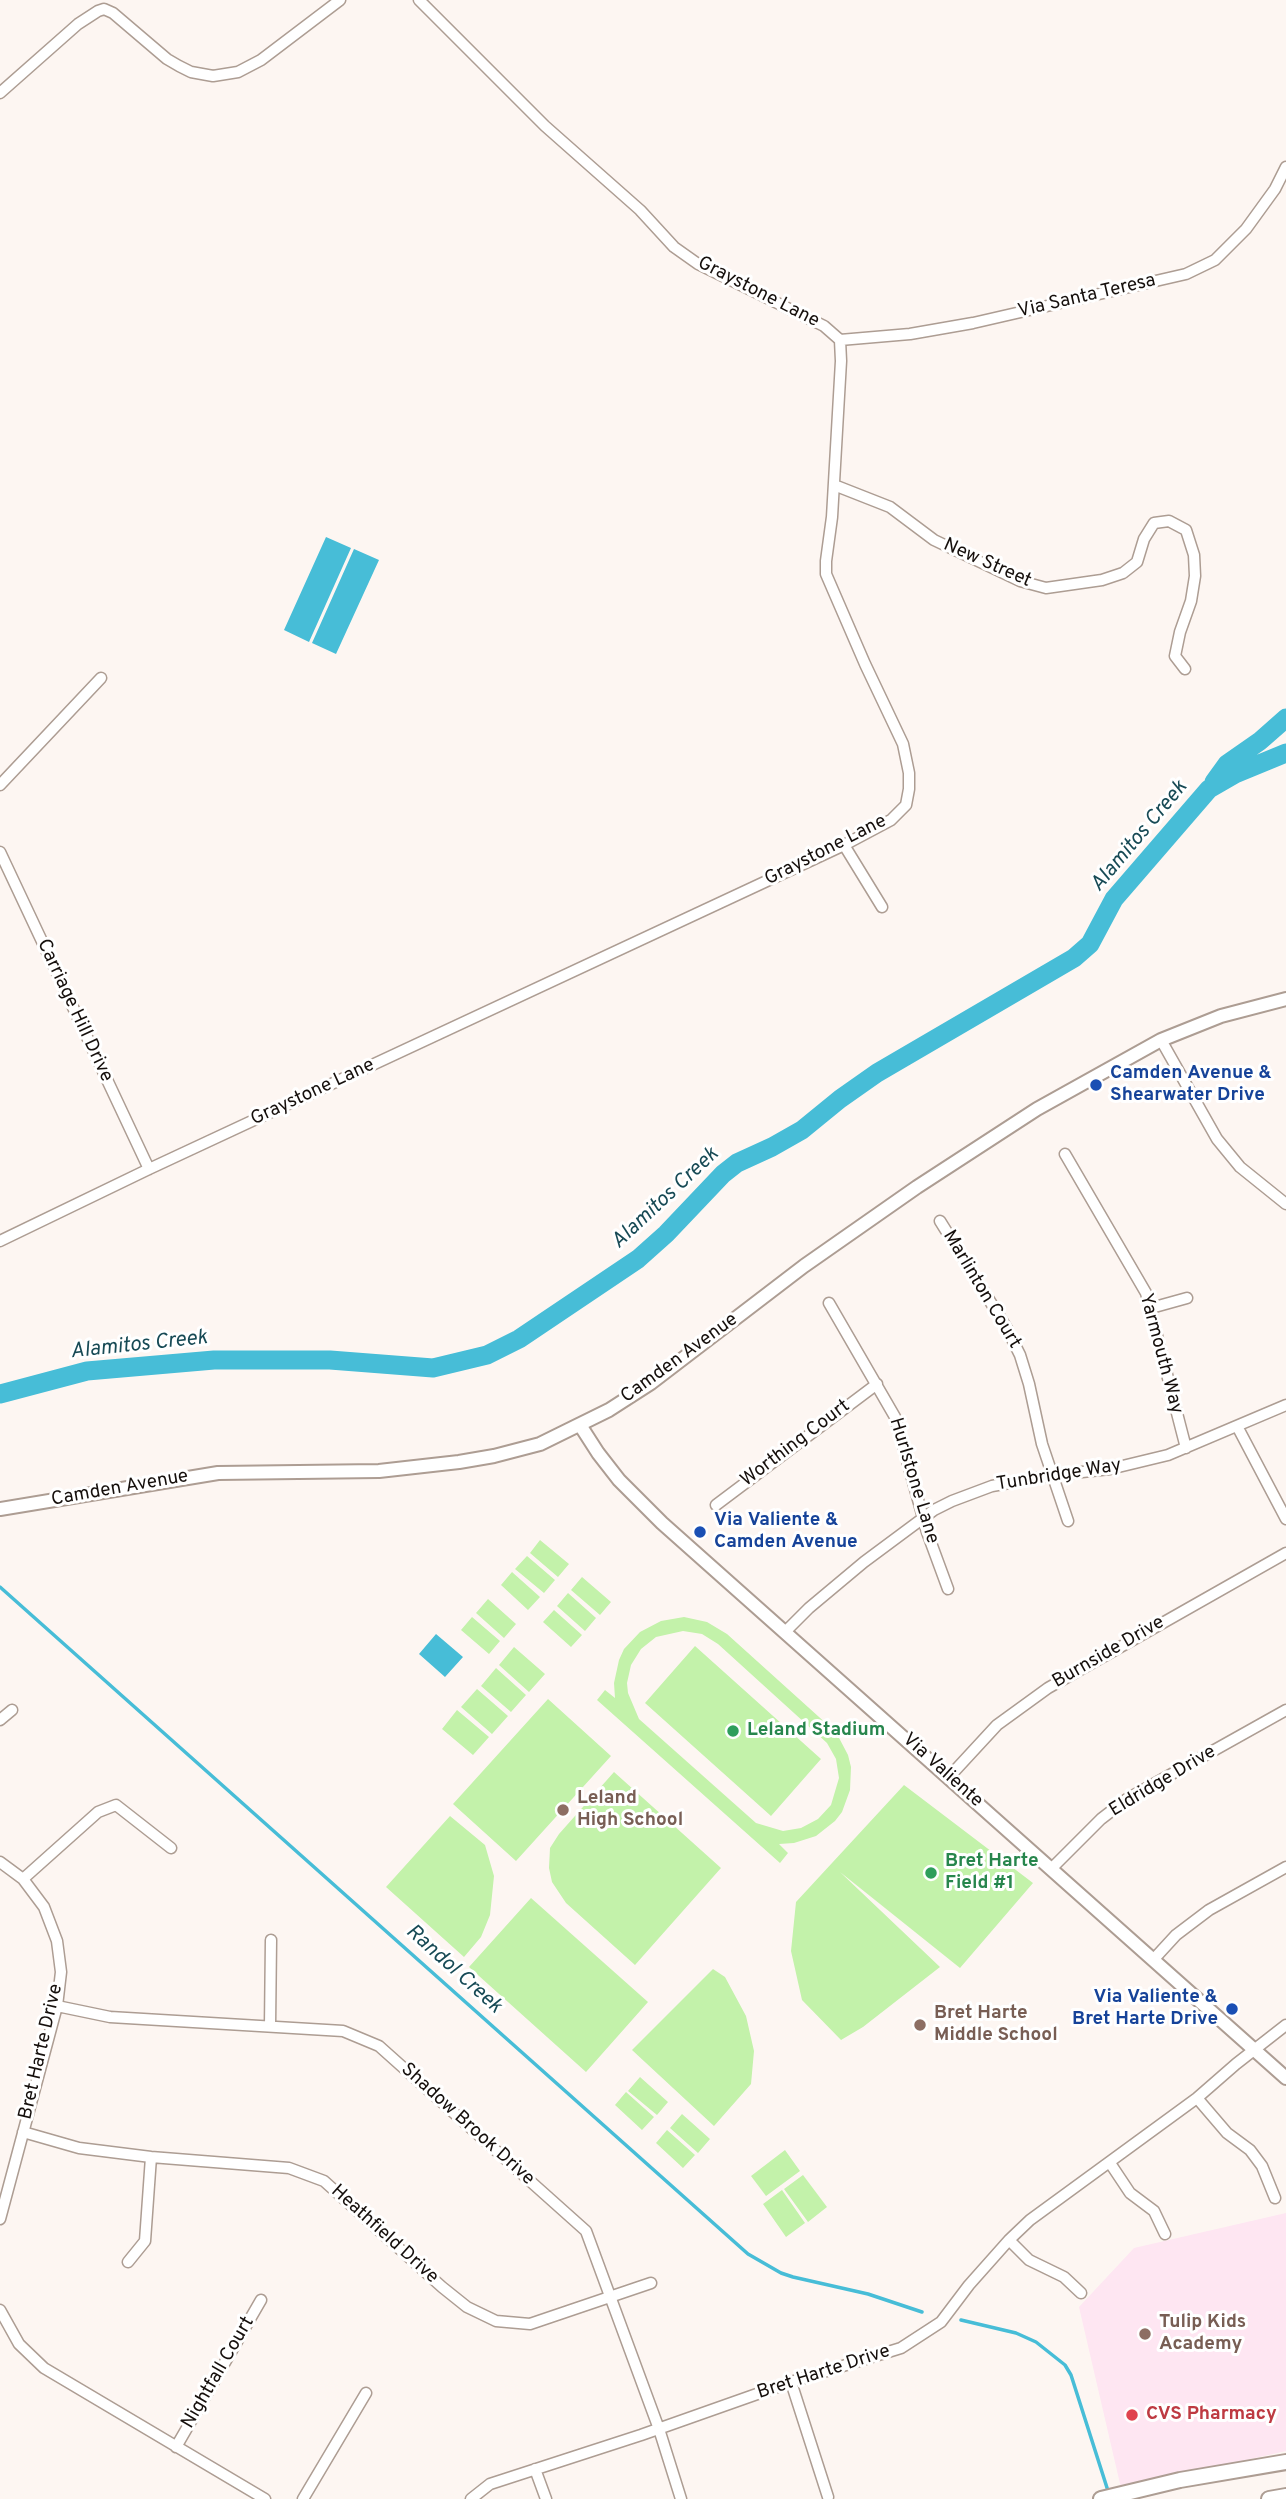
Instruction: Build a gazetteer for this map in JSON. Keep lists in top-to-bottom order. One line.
{"streets":{"street":["Graystone Lane","Via Santa Teresa","New Street","Carriage Hill Drive","Marlinton Court","Yarmouth Way","Camden Avenue","Worthing Court","Tunbridge Way","Hurlstone Lane","Burnside Drive","Via Valiente","Eldridge Drive","Bret Harte Drive","Shadow Brook Drive","Heathfield Drive","Nightfall Court"]},"crossings":[["Graystone Lane","Via Santa Teresa"],["Graystone Lane","New Street"],["Graystone Lane","Carriage Hill Drive"],["Marlinton Court","Tunbridge Way"],["Yarmouth Way","Tunbridge Way"],["Camden Avenue","Via Valiente"],["Worthing Court","Hurlstone Lane"],["Tunbridge Way","Hurlstone Lane"],["Tunbridge Way","Via Valiente"],["Burnside Drive","Via Valiente"],["Via Valiente","Eldridge Drive"],["Via Valiente","Bret Harte Drive"],["Bret Harte Drive","Shadow Brook Drive"],["Bret Harte Drive","Heathfield Drive"],["Shadow Brook Drive","Heathfield Drive"]],"water":["Alamitos Creek","Randol Creek"],"places":["Camden Avenue & Shearwater Drive","Via Valiente & Camden Avenue","Leland Stadium","Leland High School","Bret Harte Field #1","Via Valiente & Bret Harte Drive","Bret Harte Middle School","Tulip Kids Academy","CVS Pharmacy"]}
